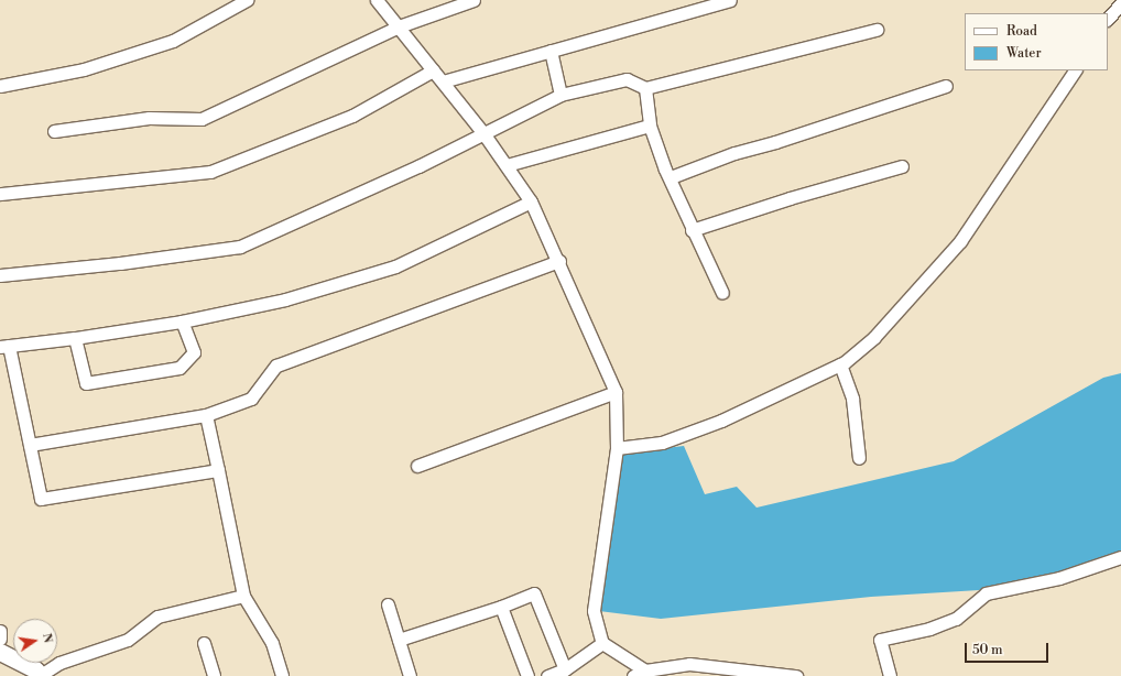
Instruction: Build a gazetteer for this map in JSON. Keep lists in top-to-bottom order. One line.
{"legend":["Road","Water"],"scale_bar":"50 m","north":"right"}
